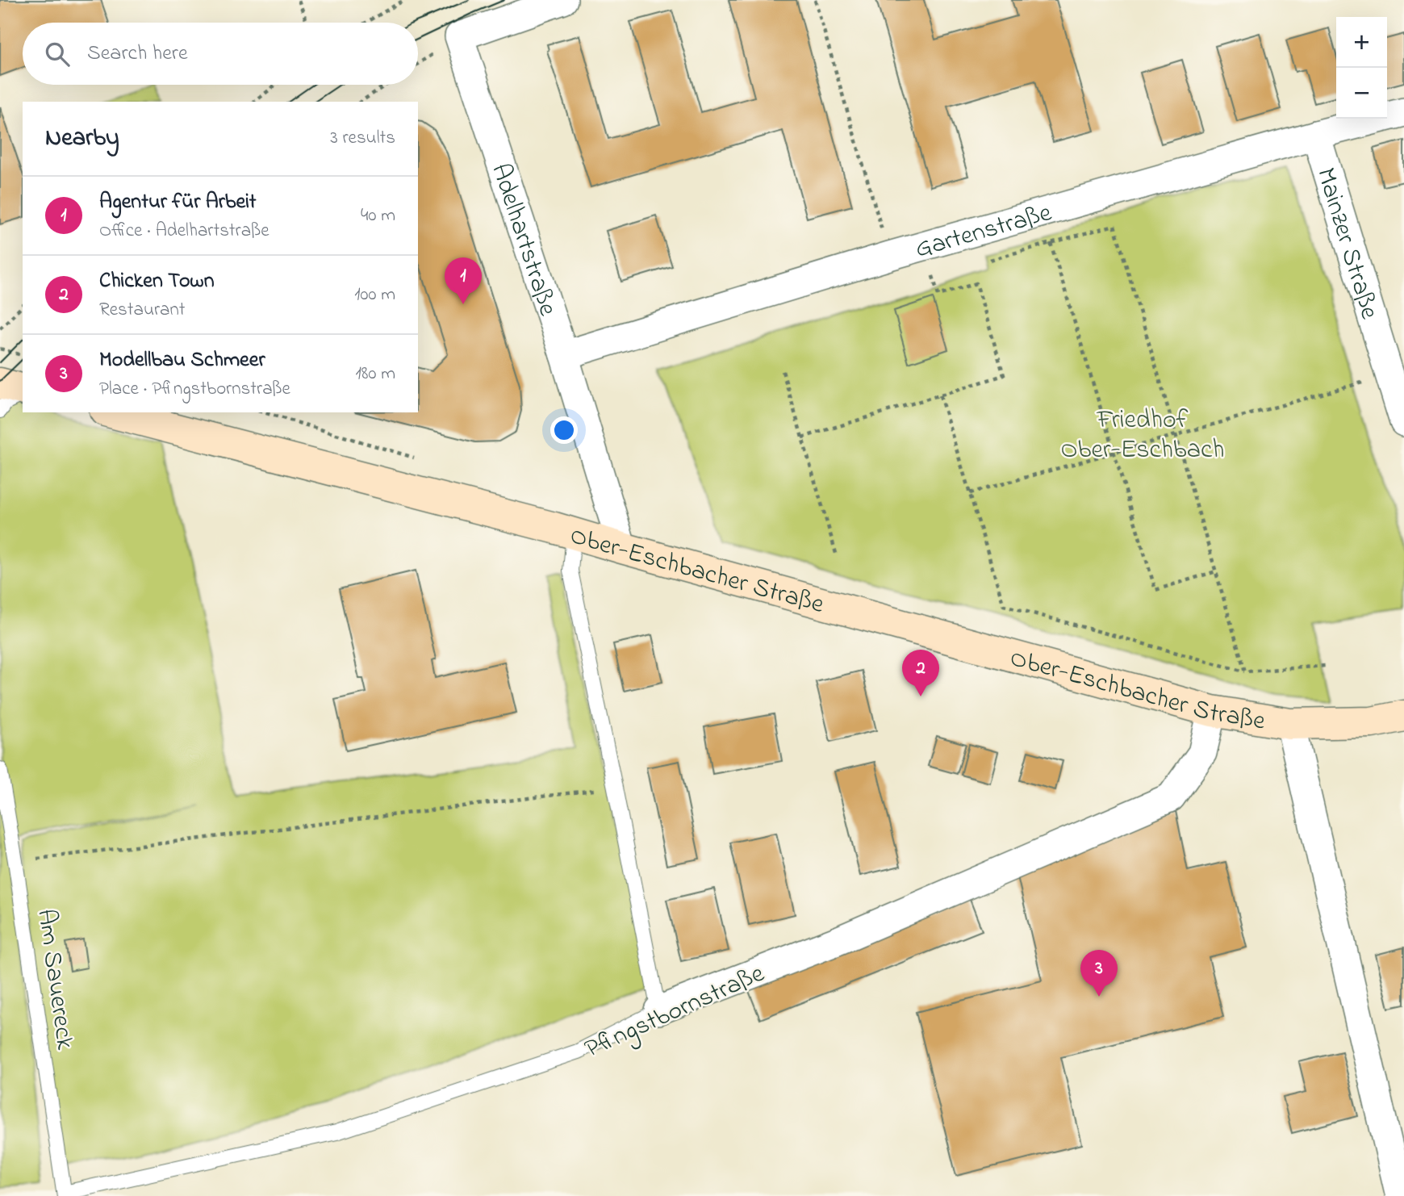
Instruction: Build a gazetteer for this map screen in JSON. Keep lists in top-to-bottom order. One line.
{"streets":{"street":["Gartenstraße","Adelhartstraße","Mainzer Straße","Ober-Eschbacher Straße","Pfingstbornstraße"],"lane":["Am Sauereck"]},"crossings":[["Gartenstraße","Adelhartstraße"],["Gartenstraße","Mainzer Straße"],["Adelhartstraße","Ober-Eschbacher Straße"],["Ober-Eschbacher Straße","Pfingstbornstraße"],["Am Sauereck","Pfingstbornstraße"]],"parks":["Friedhof Ober-Eschbach"],"page":{"map_buttons":["+","−"],"search":"Search here","heading":["Nearby","3 results"],"list":[{"mark":"1","name":"Agentur für Arbeit","note":"Office · Adelhartstraße","value":"40 m"},{"mark":"2","name":"Chicken Town","note":"Restaurant","value":"100 m"},{"mark":"3","name":"Modellbau Schmeer","note":"Place · Pfingstbornstraße","value":"180 m"}],"pins":["1","2","3"]}}
